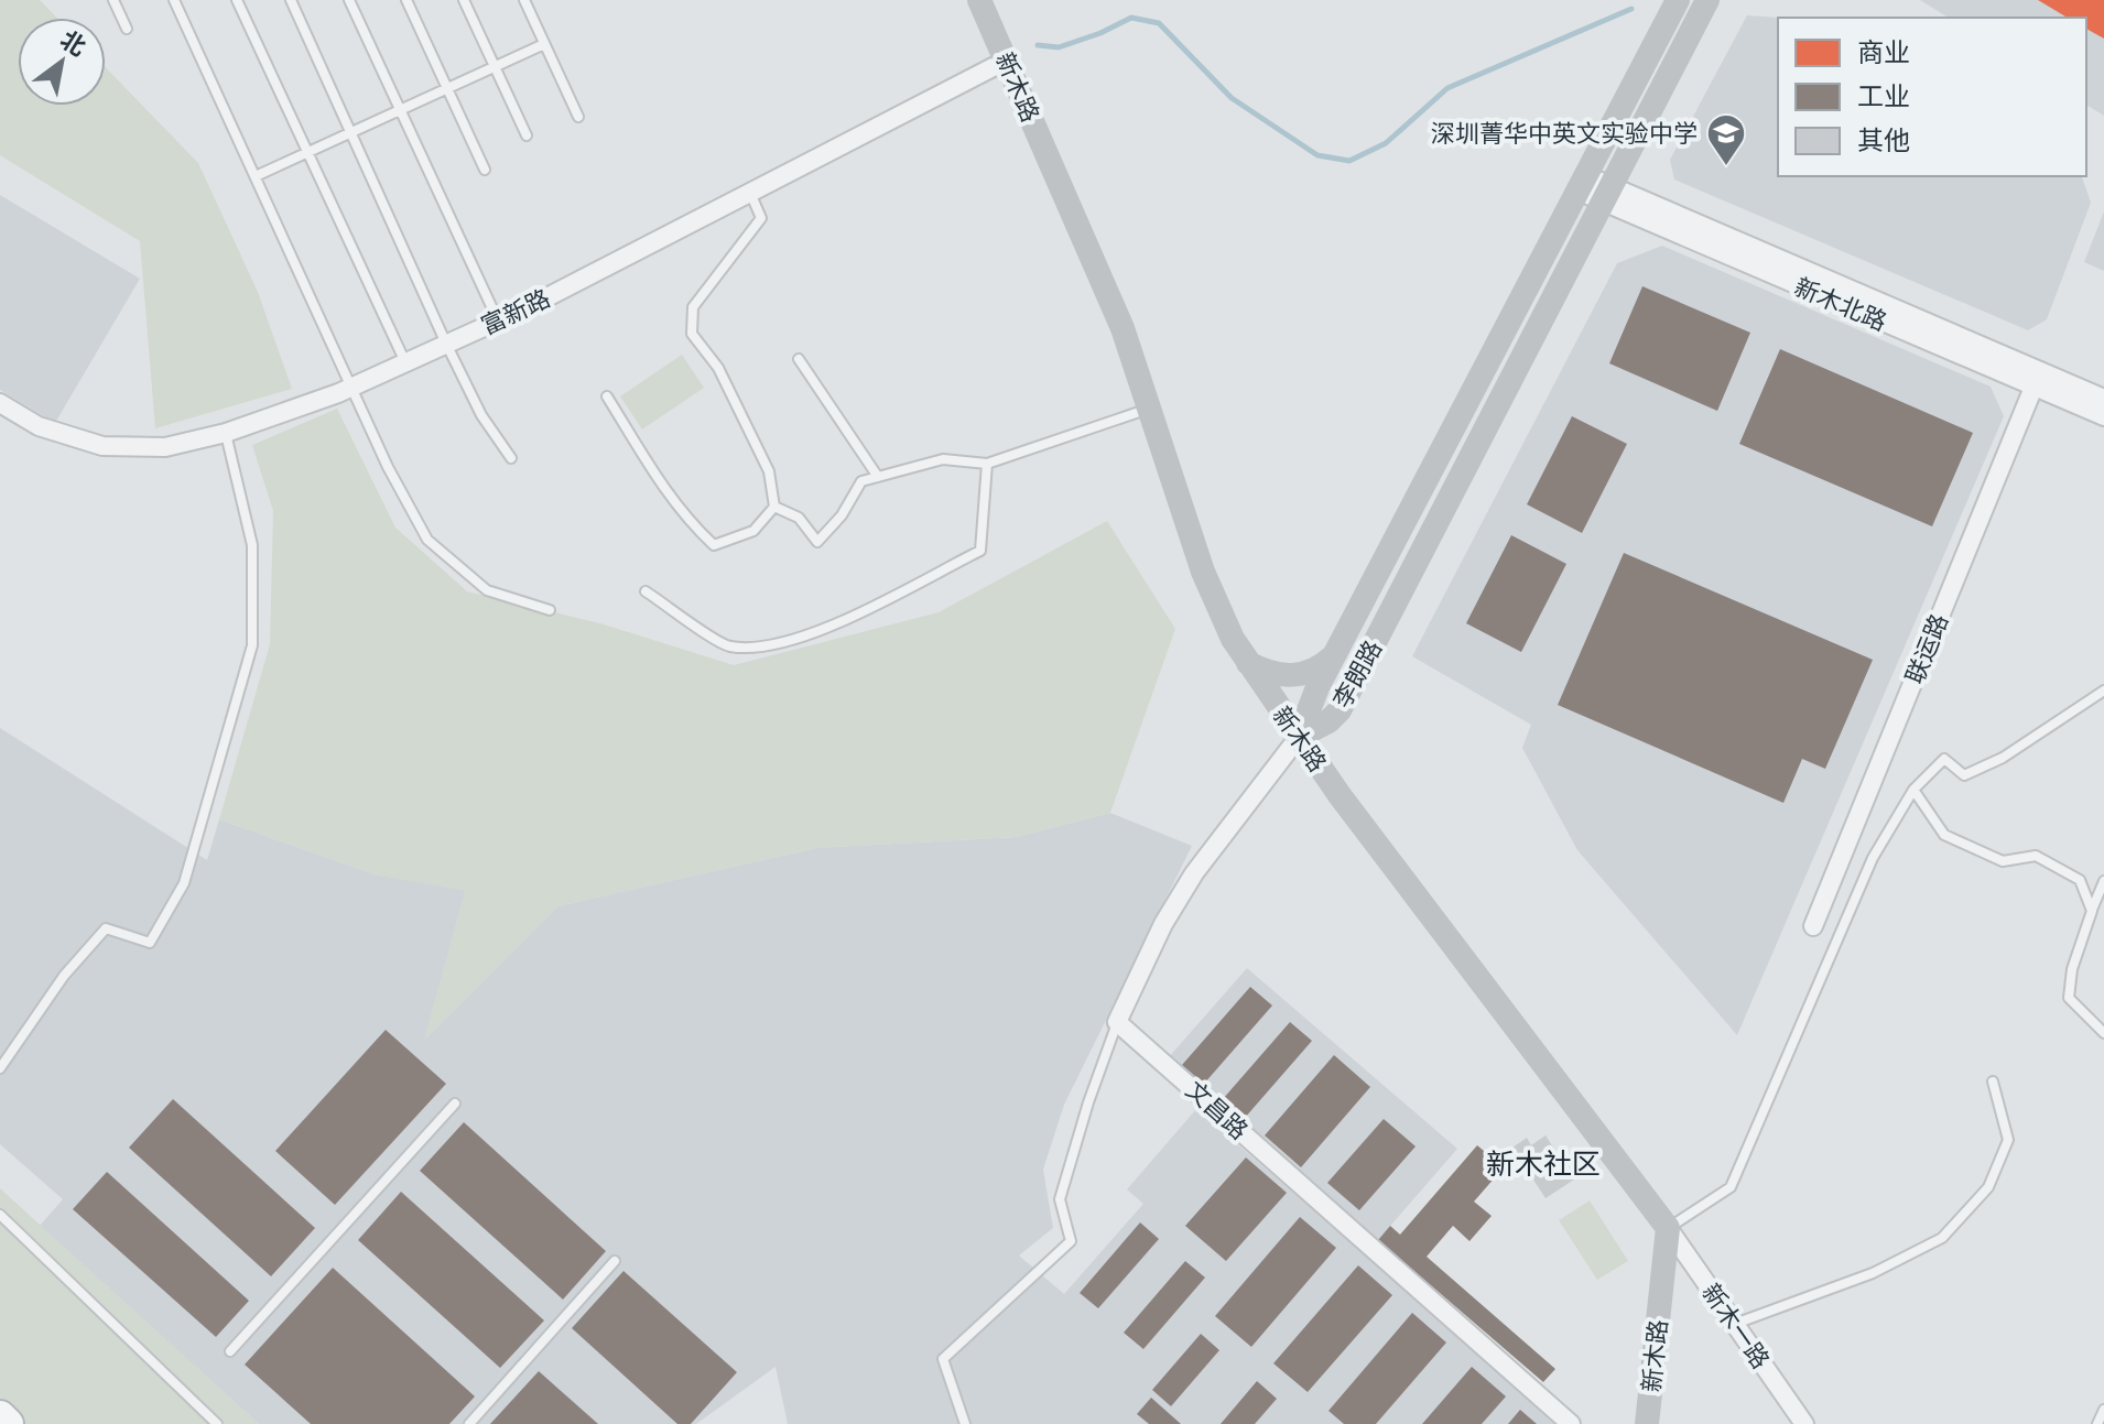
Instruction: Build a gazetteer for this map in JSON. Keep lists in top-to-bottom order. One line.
{"streets":{"street":["新木路","新木北路","富新路","联运路","李朗路","文昌路","新木一路"]},"crossings":[["新木路","富新路"],["新木路","李朗路"],["新木路","新木一路"],["新木北路","联运路"],["新木北路","李朗路"]],"districts":["新木社区"],"places":{"school or university":["深圳菁华中英文实验中学"]},"legend":["商业","工业","其他"],"north":"top right"}
